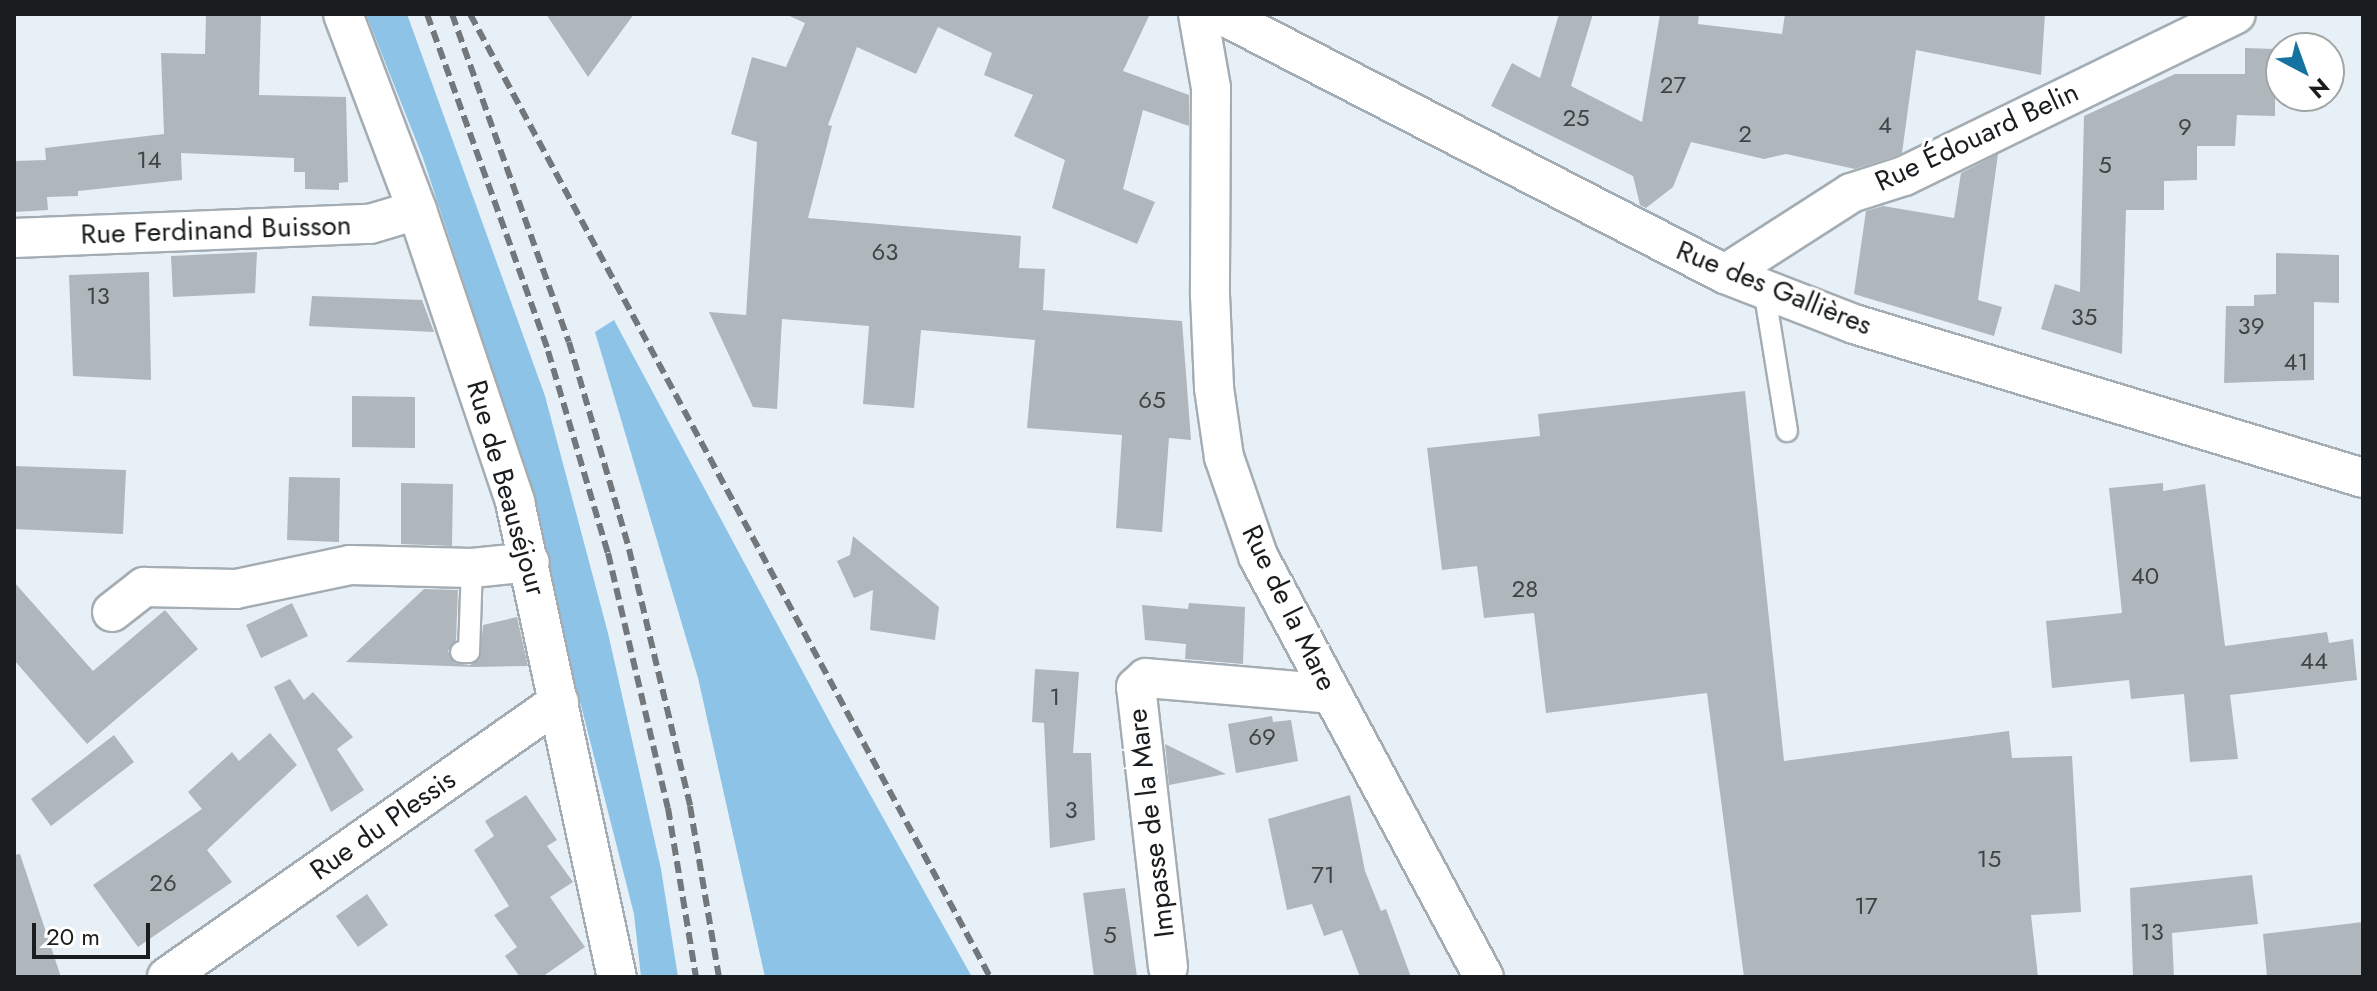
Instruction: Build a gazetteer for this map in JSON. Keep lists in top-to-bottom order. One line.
{"streets":{"street":["Rue Édouard Belin","Rue Ferdinand Buisson","Rue des Gallières","Rue de Beauséjour","Rue de la Mare","Impasse de la Mare","Rue du Plessis"]},"crossings":[["Rue Édouard Belin","Rue des Gallières"],["Rue Ferdinand Buisson","Rue de Beauséjour"],["Rue de Beauséjour","Rue du Plessis"],["Rue de la Mare","Impasse de la Mare"]],"house_numbers":["27","25","4","9","2","14","5","63","13","35","39","41","65","40","28","44","1","69","3","15","71","26","17","13","5"],"scale_bar":"20 m","north":"bottom right"}
